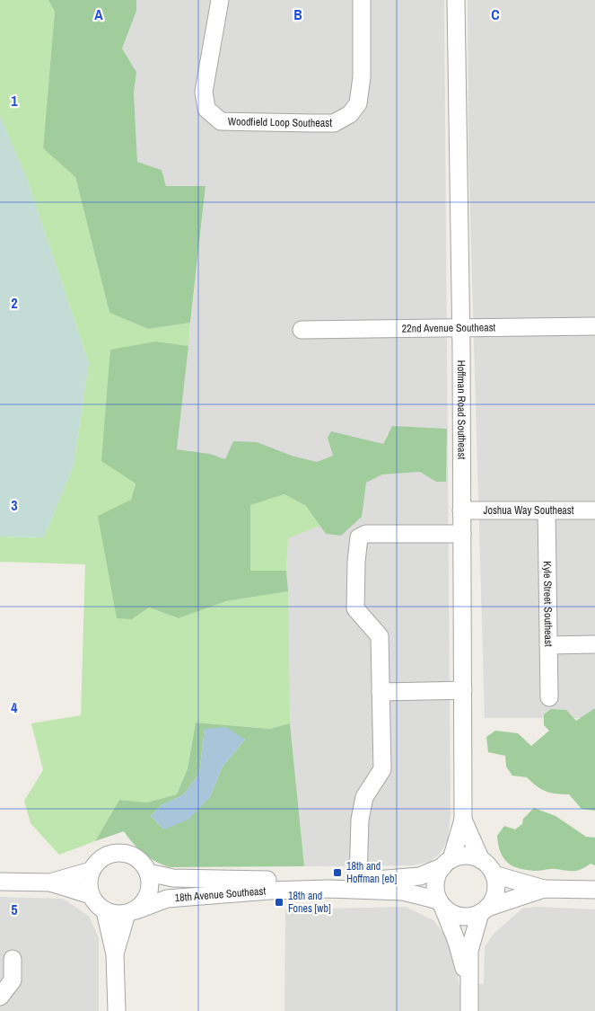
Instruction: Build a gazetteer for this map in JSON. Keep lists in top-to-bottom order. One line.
{"streets":{"street":["Woodfield Loop Southeast","22nd Avenue Southeast","Hoffman Road Southeast","Joshua Way Southeast","Kyle Street Southeast","18th Avenue Southeast"]},"crossings":[["22nd Avenue Southeast","Hoffman Road Southeast"],["Hoffman Road Southeast","Joshua Way Southeast"],["Hoffman Road Southeast","18th Avenue Southeast"],["Joshua Way Southeast","Kyle Street Southeast"]],"places":{"transit":["18th and Hoffman [eb]","18th and Fones [wb]"]},"grid":{"columns":["A","B","C"],"rows":["1","2","3","4","5"]}}
